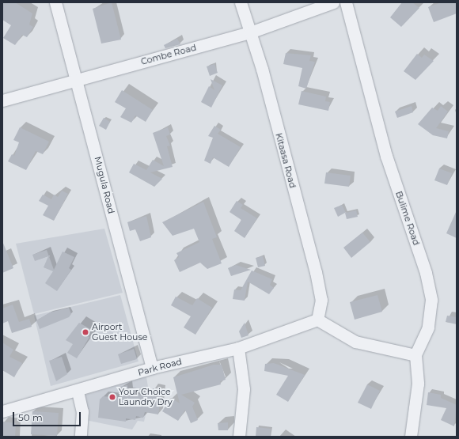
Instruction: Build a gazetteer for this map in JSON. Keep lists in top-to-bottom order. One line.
{"streets":{"street":["Combe Road","Kitaasa Road","Mugula Road","Bulime Road","Park Road"]},"crossings":[["Combe Road","Kitaasa Road"],["Combe Road","Mugula Road"],["Kitaasa Road","Park Road"],["Mugula Road","Park Road"]],"places":["Airport Guest House","Your Choice Laundry Dry"],"scale_bar":"50 m"}
